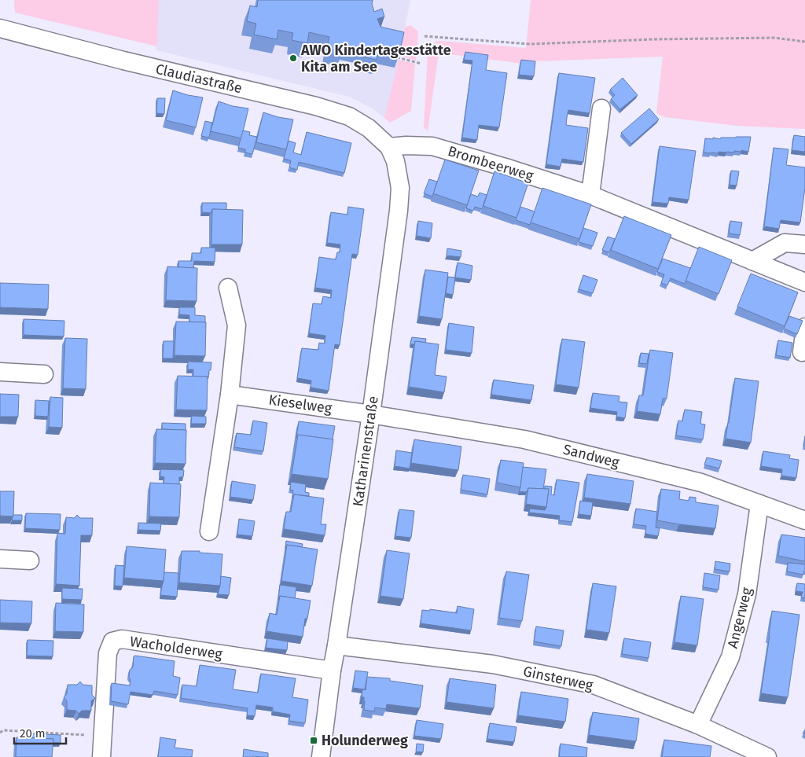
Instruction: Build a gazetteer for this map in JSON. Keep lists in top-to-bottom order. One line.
{"streets":{"street":["Claudiastraße","Brombeerweg","Kieselweg","Katharinenstraße","Sandweg","Angerweg","Wacholderweg","Ginsterweg"]},"crossings":[["Claudiastraße","Brombeerweg"],["Claudiastraße","Katharinenstraße"],["Brombeerweg","Katharinenstraße"],["Kieselweg","Katharinenstraße"],["Kieselweg","Sandweg"],["Katharinenstraße","Sandweg"],["Katharinenstraße","Wacholderweg"],["Katharinenstraße","Ginsterweg"],["Sandweg","Angerweg"],["Angerweg","Ginsterweg"]],"places":{"other":["AWO Kindertagesstätte Kita am See"],"transit":["Holunderweg"]},"scale_bar":"20 m"}
